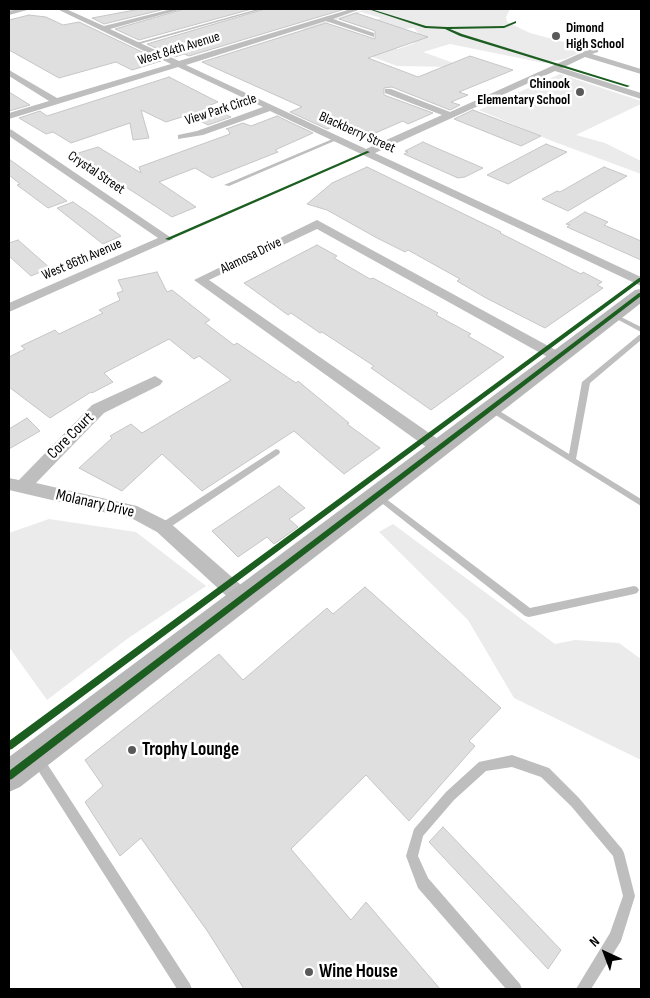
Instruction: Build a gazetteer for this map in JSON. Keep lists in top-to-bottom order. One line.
{"streets":{"street":["West 84th Avenue","View Park Circle","Blackberry Street","Crystal Street","Alamosa Drive","West 86th Avenue","Core Court","Molanary Drive"]},"crossings":[["West 84th Avenue","Blackberry Street"],["View Park Circle","Blackberry Street"],["Crystal Street","West 86th Avenue"],["Core Court","Molanary Drive"]],"places":["Dimond High School","Chinook Elementary School","Trophy Lounge","Wine House"],"north":"top left"}
